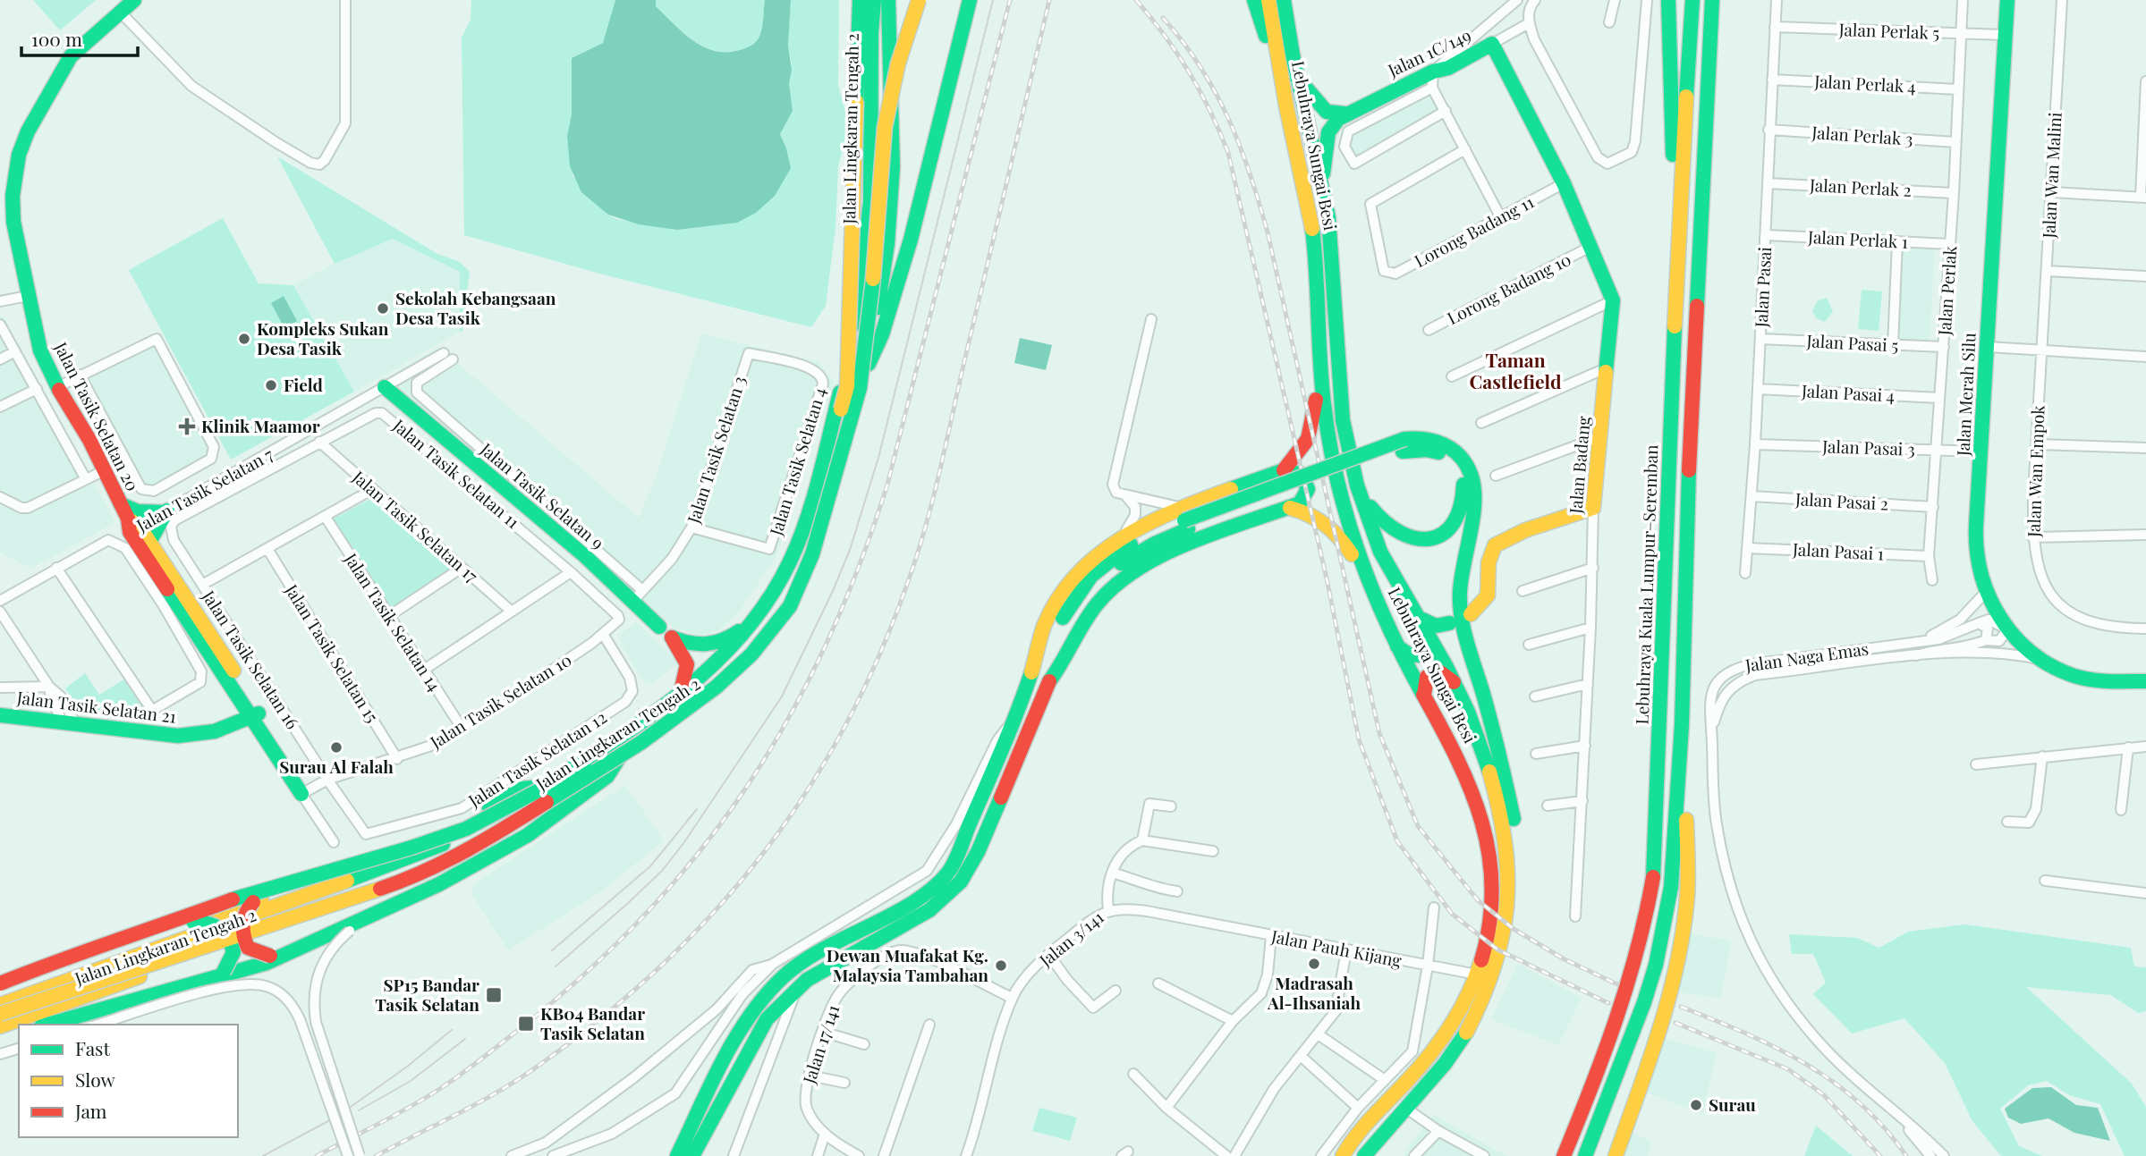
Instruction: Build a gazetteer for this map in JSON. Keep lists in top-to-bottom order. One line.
{"streets":{"main road":["Jalan 1C/149","Jalan Lingkaran Tengah 2","Lebuhraya Sungai Besi","Jalan Merah Silu","Jalan Tasik Selatan 20","Jalan Badang","Jalan Tasik Selatan 9","Lebuhraya Kuala Lumpur–Seremban","Jalan Tasik Selatan 21"],"street":["Jalan Perlak 5","Jalan Perlak 4","Jalan Perlak 3","Jalan Wan Malini","Jalan Perlak 2","Lorong Badang 11","Jalan Perlak 1","Jalan Pasai","Lorong Badang 10","Jalan Perlak","Jalan Pasai 5","Jalan Pasai 4","Jalan Pasai 3","Jalan Tasik Selatan 3","Jalan Tasik Selatan 4","Jalan Wan Empok","Jalan Tasik Selatan 11","Jalan Tasik Selatan 7","Jalan Pasai 2","Jalan Tasik Selatan 17","Jalan Pasai 1","Jalan Tasik Selatan 14","Jalan Tasik Selatan 15","Jalan Naga Emas","Jalan Tasik Selatan 16","Jalan Tasik Selatan 10","Jalan Tasik Selatan 12","Jalan 3/141","Jalan Pauh Kijang","Jalan 17/141"]},"crossings":[["Jalan Perlak 5","Jalan Pasai"],["Jalan Perlak 5","Jalan Perlak"],["Jalan Perlak 5","Jalan Merah Silu"],["Jalan 1C/149","Jalan Badang"],["Jalan Perlak 4","Jalan Pasai"],["Jalan Perlak 4","Jalan Perlak"],["Jalan Lingkaran Tengah 2","Jalan Tasik Selatan 9"],["Jalan Perlak 3","Jalan Pasai"],["Jalan Perlak 3","Jalan Perlak"],["Lebuhraya Sungai Besi","Jalan Pauh Kijang"],["Jalan Wan Malini","Jalan Wan Empok"],["Jalan Perlak 2","Jalan Pasai"],["Jalan Perlak 2","Jalan Perlak"],["Lorong Badang 11","Jalan Badang"],["Jalan Perlak 1","Jalan Pasai"],["Jalan Perlak 1","Jalan Perlak"],["Jalan Pasai","Jalan Pasai 5"],["Jalan Pasai","Jalan Pasai 4"],["Jalan Pasai","Jalan Pasai 3"],["Jalan Pasai","Jalan Pasai 2"],["Jalan Pasai","Jalan Pasai 1"],["Lorong Badang 10","Jalan Badang"],["Jalan Perlak","Jalan Pasai 5"],["Jalan Perlak","Jalan Pasai 4"],["Jalan Perlak","Jalan Pasai 3"],["Jalan Perlak","Jalan Pasai 2"],["Jalan Perlak","Jalan Pasai 1"],["Jalan Merah Silu","Jalan Pasai 3"],["Jalan Merah Silu","Jalan Naga Emas"],["Jalan Tasik Selatan 20","Jalan Tasik Selatan 7"],["Jalan Tasik Selatan 20","Jalan Tasik Selatan 10"],["Jalan Tasik Selatan 20","Jalan Tasik Selatan 21"],["Jalan Tasik Selatan 3","Jalan Tasik Selatan 4"],["Jalan Tasik Selatan 3","Jalan Tasik Selatan 9"],["Jalan Tasik Selatan 11","Jalan Tasik Selatan 7"],["Jalan Tasik Selatan 11","Jalan Tasik Selatan 17"],["Jalan Tasik Selatan 11","Jalan Tasik Selatan 10"],["Jalan Tasik Selatan 7","Jalan Tasik Selatan 9"],["Jalan Tasik Selatan 14","Jalan Tasik Selatan 10"],["Jalan Tasik Selatan 15","Jalan Tasik Selatan 10"],["Jalan Tasik Selatan 16","Jalan Tasik Selatan 10"],["Jalan Tasik Selatan 16","Jalan Tasik Selatan 12"],["Jalan Tasik Selatan 10","Jalan Tasik Selatan 12"],["Jalan 3/141","Jalan Pauh Kijang"],["Jalan 3/141","Jalan 17/141"]],"districts":["Taman Castlefield"],"places":{"other":["Sekolah Kebangsaan Desa Tasik","Kompleks Sukan Desa Tasik","Field","Surau Al Falah","Madrasah Al-Ihsaniah","Dewan Muafakat Kg. Malaysia Tambahan","Surau"],"health":["Klinik Maamor"],"transit":["SP15 Bandar Tasik Selatan","KB04 Bandar Tasik Selatan"]},"legend":["Fast","Slow","Jam"],"scale_bar":"100 m"}
